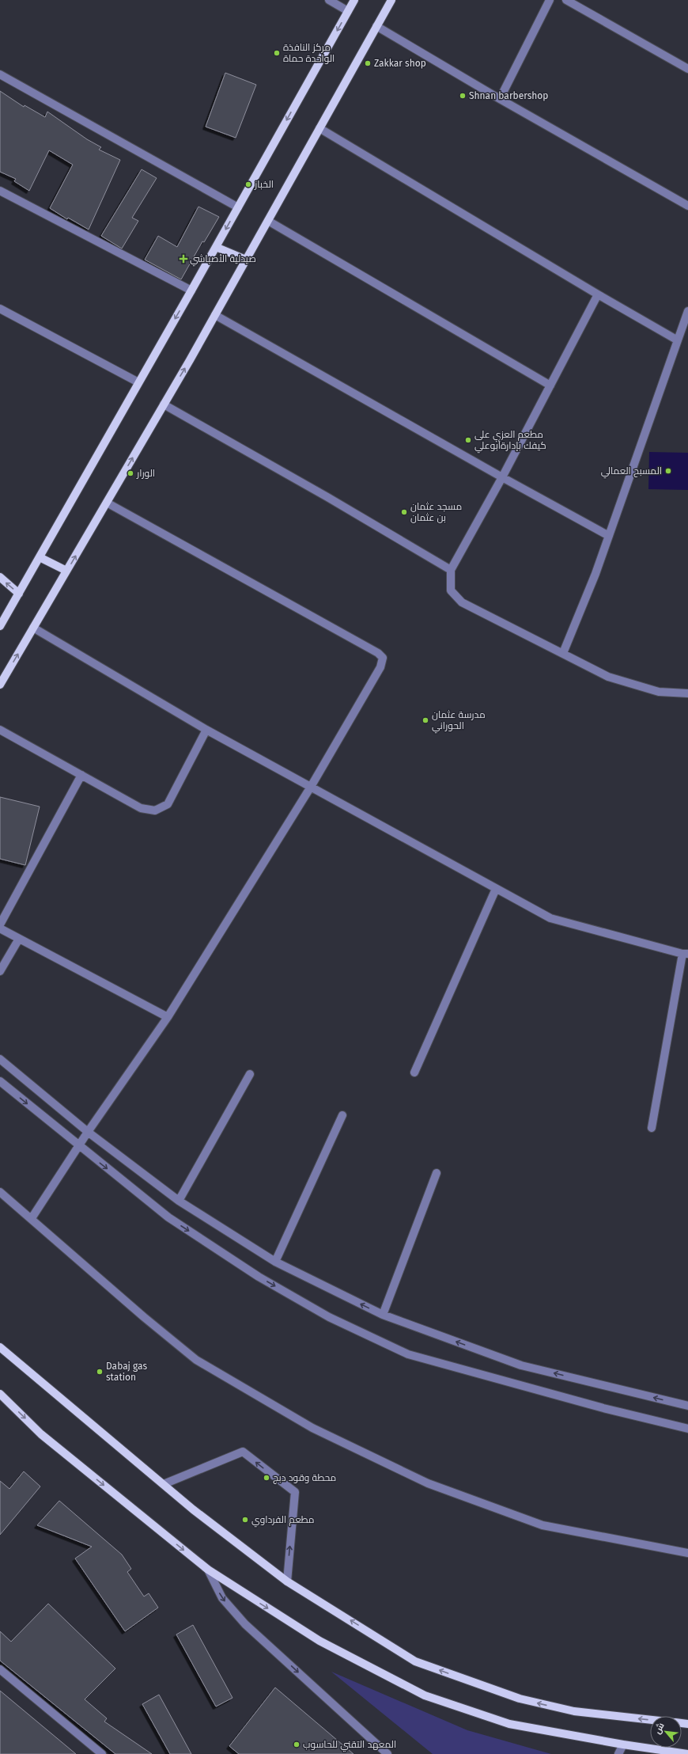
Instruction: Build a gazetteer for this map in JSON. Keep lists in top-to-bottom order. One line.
{"places":{"other":["مركز النافذة الواحدة حماة","Zakkar shop","Shnan barbershop","الخباز","مطعم العزي على كيفك بإدارةأبوعلي","المسبح العمالي","الورار","مسجد عثمان بن عثمان","مدرسة عثمان الحوراني","Dabaj gas station","محطة وقود دبج","مطعم الفرداوي","المعهد التقني للحاسوب"],"health":["صيدلية الأصباشي"]},"north":"top left"}
